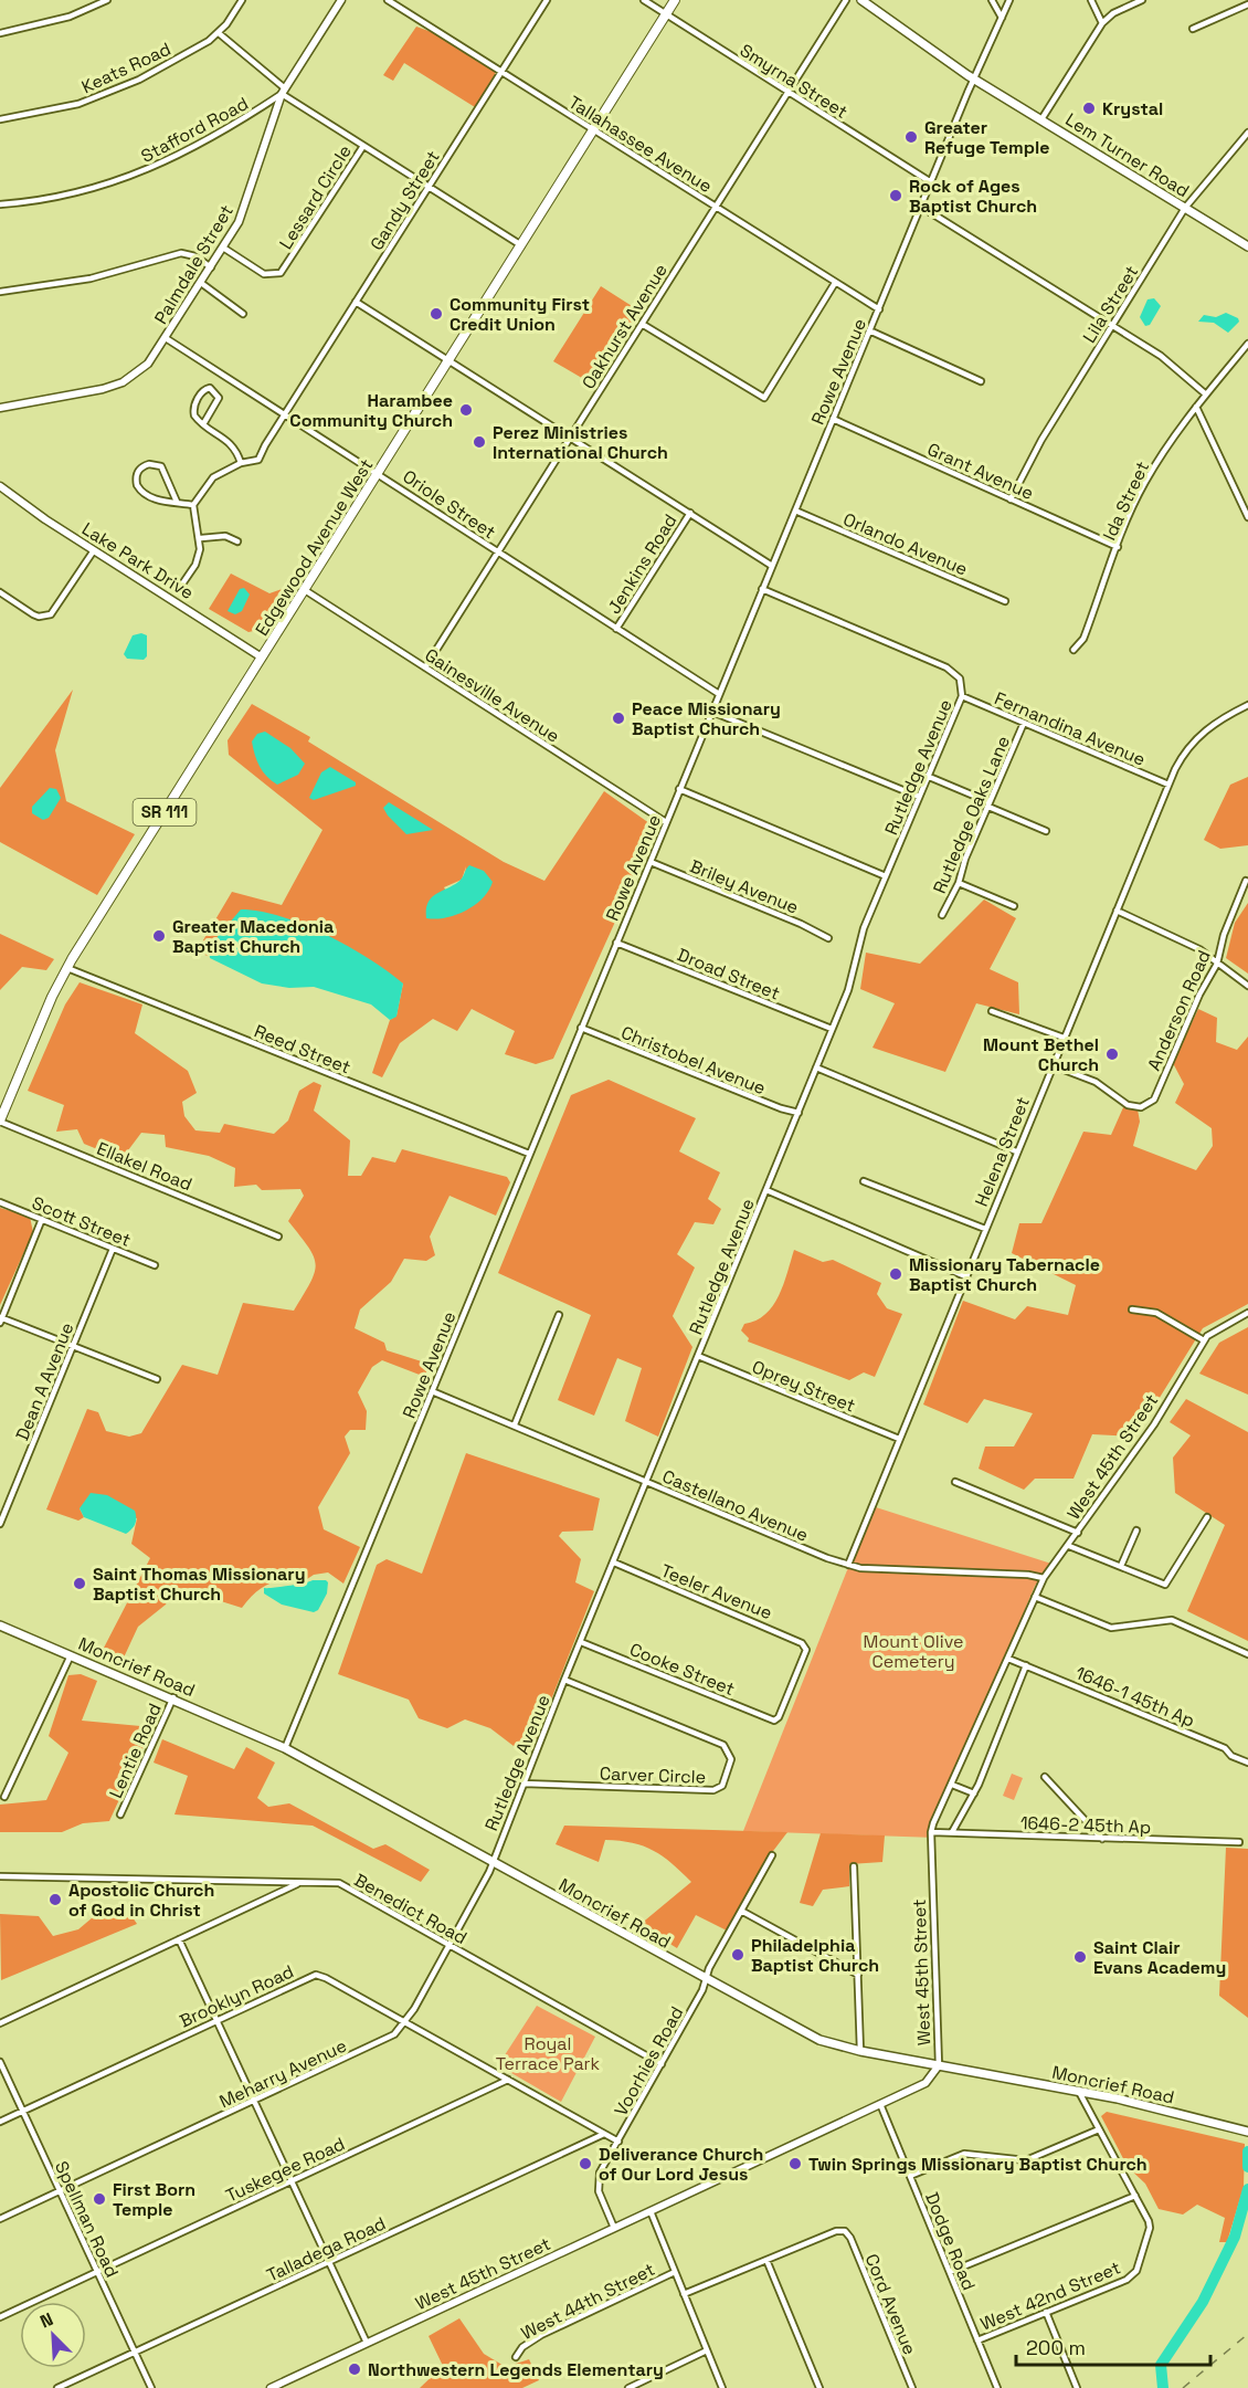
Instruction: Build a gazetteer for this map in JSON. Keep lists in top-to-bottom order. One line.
{"streets":{"main road":["Lem Turner Road","Edgewood Avenue West","SR 111","Moncrief Road"],"street":["Keats Road","Smyrna Street","Stafford Road","Tallahassee Avenue","Lessard Circle","Gandy Street","Palmdale Street","Lila Street","Oakhurst Avenue","Rowe Avenue","Grant Avenue","Ida Street","Oriole Street","Orlando Avenue","Lake Park Drive","Jenkins Road","Gainesville Avenue","Fernandina Avenue","Rutledge Avenue","Rutledge Oaks Lane","Briley Avenue","Droad Street","Anderson Road","Reed Street","Christobel Avenue","Helena Street","Ellakel Road","Scott Street","Dean A Avenue","Oprey Street","West 45th Street","Castellano Avenue","Teeler Avenue","Cooke Street","1646-1 45th Ap","Lentie Road","Carver Circle","1646-2 45th Ap","Benedict Road","Brooklyn Road","Voorhies Road","Meharry Avenue","Tuskegee Road","Spellman Road","Dodge Road","Talladega Road","West 42nd Street","West 44th Street","Cord Avenue"]},"crossings":[["Smyrna Street","Oakhurst Avenue"],["Smyrna Street","Rowe Avenue"],["Smyrna Street","Edgewood Avenue West"],["Stafford Road","Palmdale Street"],["Tallahassee Avenue","Gandy Street"],["Tallahassee Avenue","Oakhurst Avenue"],["Tallahassee Avenue","Rowe Avenue"],["Tallahassee Avenue","Edgewood Avenue West"],["Lem Turner Road","Lila Street"],["Lem Turner Road","Rowe Avenue"],["Lessard Circle","Palmdale Street"],["Gandy Street","Oriole Street"],["Palmdale Street","Oriole Street"],["Lila Street","Grant Avenue"],["Oakhurst Avenue","Oriole Street"],["Oakhurst Avenue","Gainesville Avenue"],["Rowe Avenue","Grant Avenue"],["Rowe Avenue","Oriole Street"],["Rowe Avenue","Orlando Avenue"],["Rowe Avenue","Gainesville Avenue"],["Rowe Avenue","Rutledge Avenue"],["Rowe Avenue","Briley Avenue"],["Rowe Avenue","Droad Street"],["Rowe Avenue","Reed Street"],["Rowe Avenue","Christobel Avenue"],["Rowe Avenue","Castellano Avenue"],["Rowe Avenue","Moncrief Road"],["Grant Avenue","Ida Street"],["Oriole Street","Edgewood Avenue West"],["Oriole Street","Jenkins Road"],["Edgewood Avenue West","Lake Park Drive"],["Edgewood Avenue West","Gainesville Avenue"],["Edgewood Avenue West","Reed Street"],["Edgewood Avenue West","Ellakel Road"],["Fernandina Avenue","Rutledge Avenue"],["Fernandina Avenue","Rutledge Oaks Lane"],["Fernandina Avenue","Helena Street"],["Rutledge Avenue","Droad Street"],["Rutledge Avenue","Christobel Avenue"],["Rutledge Avenue","Oprey Street"],["Rutledge Avenue","Castellano Avenue"],["Rutledge Avenue","Teeler Avenue"],["Rutledge Avenue","Moncrief Road"],["Rutledge Avenue","Cooke Street"],["Rutledge Avenue","Carver Circle"],["Rutledge Avenue","Meharry Avenue"],["Anderson Road","Helena Street"],["Helena Street","Oprey Street"],["Helena Street","Castellano Avenue"],["Scott Street","Dean A Avenue"],["West 45th Street","Castellano Avenue"],["West 45th Street","Moncrief Road"],["West 45th Street","1646-1 45th Ap"],["West 45th Street","1646-2 45th Ap"],["West 45th Street","Voorhies Road"],["West 45th Street","Dodge Road"],["Teeler Avenue","Cooke Street"],["Moncrief Road","Lentie Road"],["Moncrief Road","Voorhies Road"],["Moncrief Road","Meharry Avenue"],["Benedict Road","Voorhies Road"],["Benedict Road","Meharry Avenue"],["Brooklyn Road","Voorhies Road"],["Brooklyn Road","Meharry Avenue"],["Brooklyn Road","Tuskegee Road"],["Brooklyn Road","Spellman Road"],["Brooklyn Road","Talladega Road"],["Meharry Avenue","Spellman Road"],["Tuskegee Road","Spellman Road"],["Spellman Road","Talladega Road"],["Dodge Road","West 42nd Street"]],"parks":["Mount Olive Cemetery","Royal Terrace Park"],"places":["Krystal","Greater Refuge Temple","Rock of Ages Baptist Church","Community First Credit Union","Harambee Community Church","Perez Ministries International Church","Peace Missionary Baptist Church","Greater Macedonia Baptist Church","Mount Bethel Church","Missionary Tabernacle Baptist Church","Saint Thomas Missionary Baptist Church","Apostolic Church of God in Christ","Philadelphia Baptist Church","Saint Clair Evans Academy","Deliverance Church of Our Lord Jesus","Twin Springs Missionary Baptist Church","First Born Temple","Northwestern Legends Elementary"],"scale_bar":"200 m","north":"top left"}
